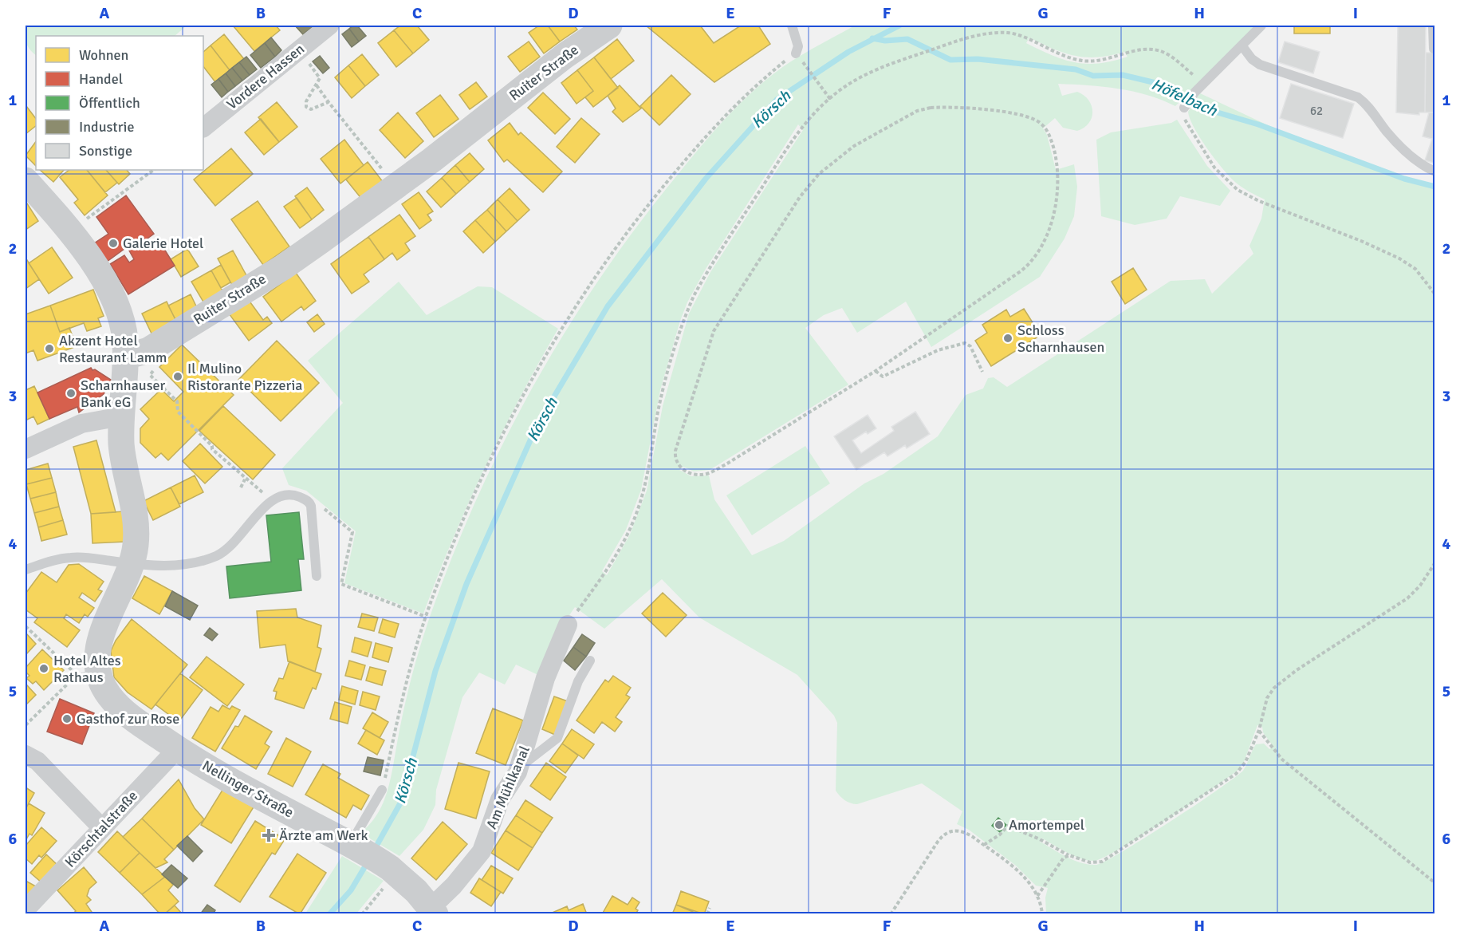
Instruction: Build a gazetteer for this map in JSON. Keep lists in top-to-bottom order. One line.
{"streets":{"main road":["Ruiter Straße","Nellinger Straße"],"street":["Vordere Hassen","Am Mühlkanal","Körschtalstraße"]},"crossings":[["Am Mühlkanal","Nellinger Straße"],["Nellinger Straße","Körschtalstraße"]],"water":["Höfelbach","Körsch"],"places":{"other":["Galerie Hotel","Schloss Scharnhausen","Akzent Hotel Restaurant Lamm","Il Mulino Ristorante Pizzeria","Scharnhauser Bank eG","Hotel Altes Rathaus","Gasthof zur Rose","Amortempel"],"health":["Ärzte am Werk"]},"house_numbers":["62"],"legend":["Wohnen","Handel","Öffentlich","Industrie","Sonstige"],"grid":{"columns":["A","B","C","D","E","F","G","H","I"],"rows":["1","2","3","4","5","6"]}}
